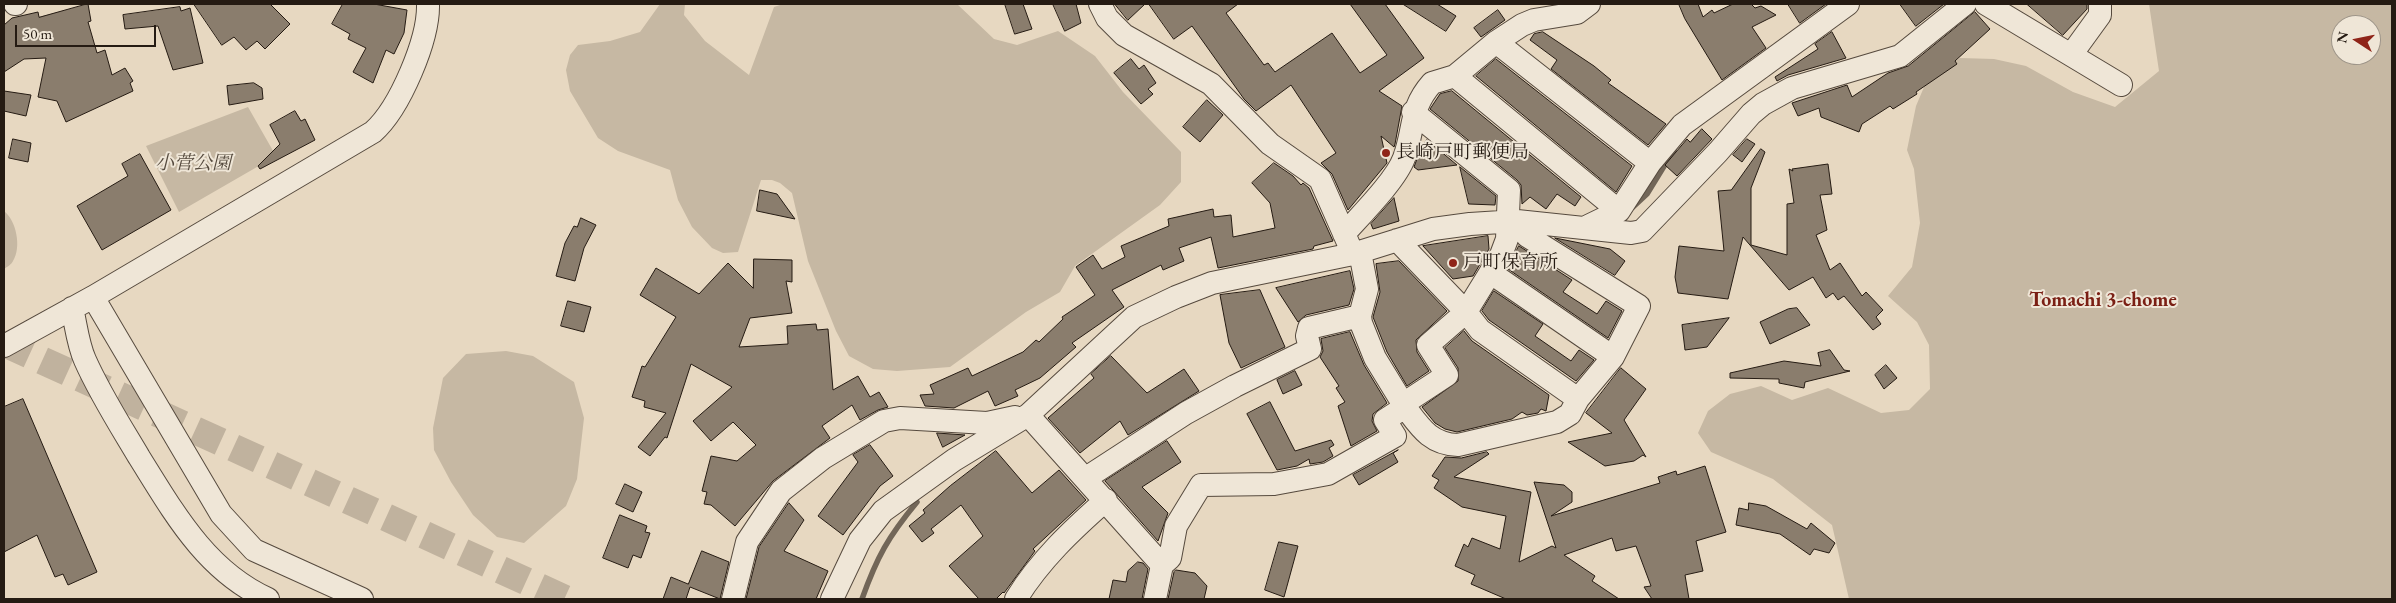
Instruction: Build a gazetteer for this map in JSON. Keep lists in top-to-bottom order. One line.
{"districts":["Tomachi 3-chome"],"parks":["小菅公園"],"places":["長崎戸町郵便局","戸町保育所"],"scale_bar":"50 m","north":"left"}
